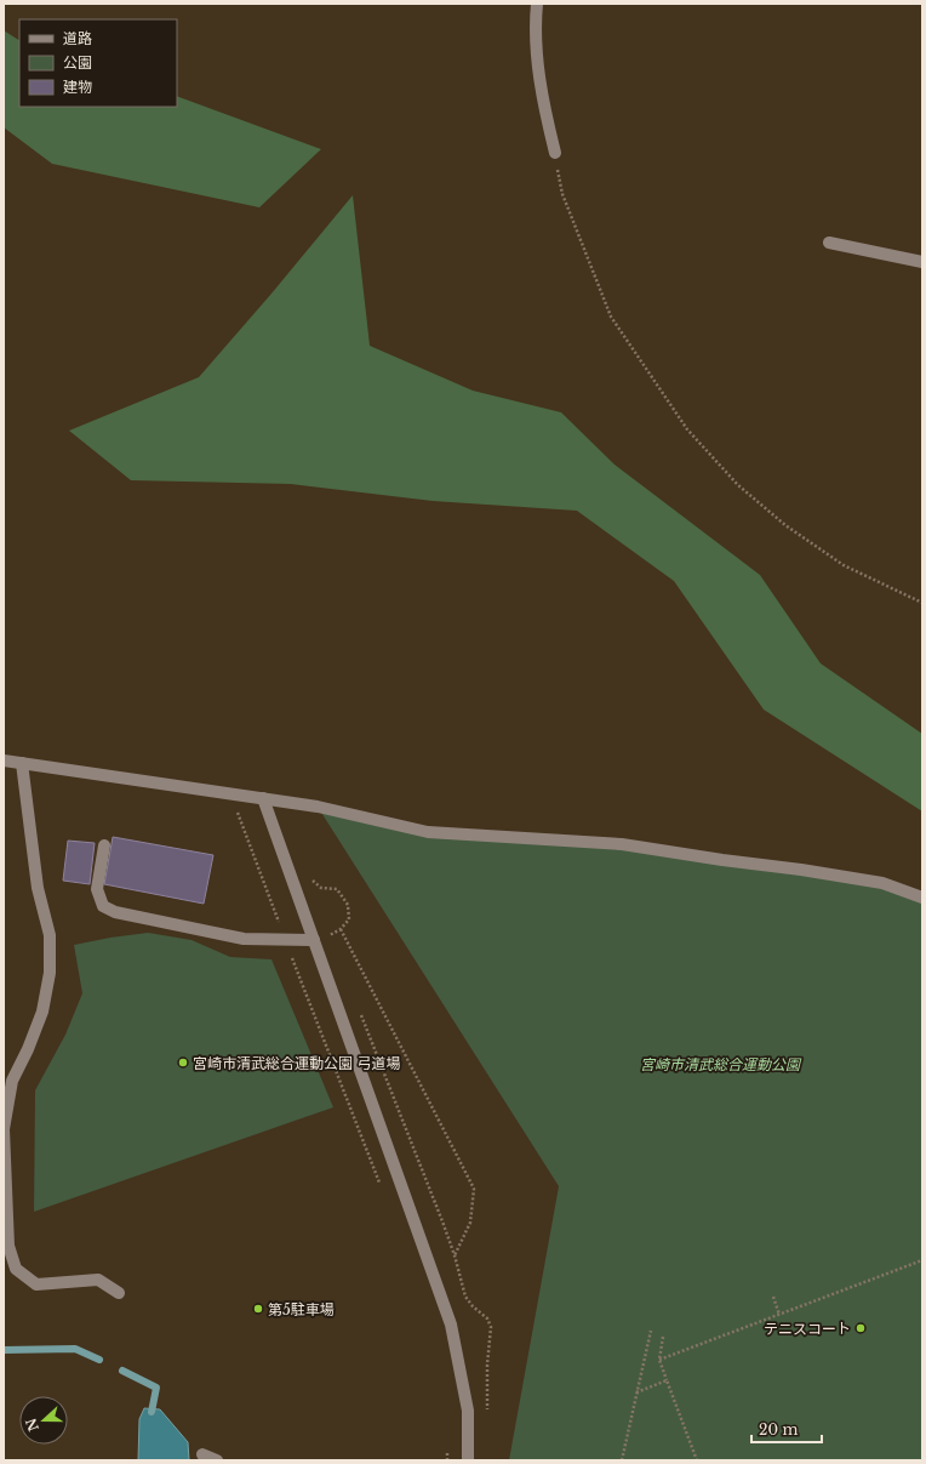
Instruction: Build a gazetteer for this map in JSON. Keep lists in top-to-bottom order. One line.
{"parks":["宮崎市清武総合運動公園"],"places":["宮崎市清武総合運動公園 弓道場","第5駐車場","テニスコート"],"legend":["道路","公園","建物"],"scale_bar":"20 m","north":"left"}
